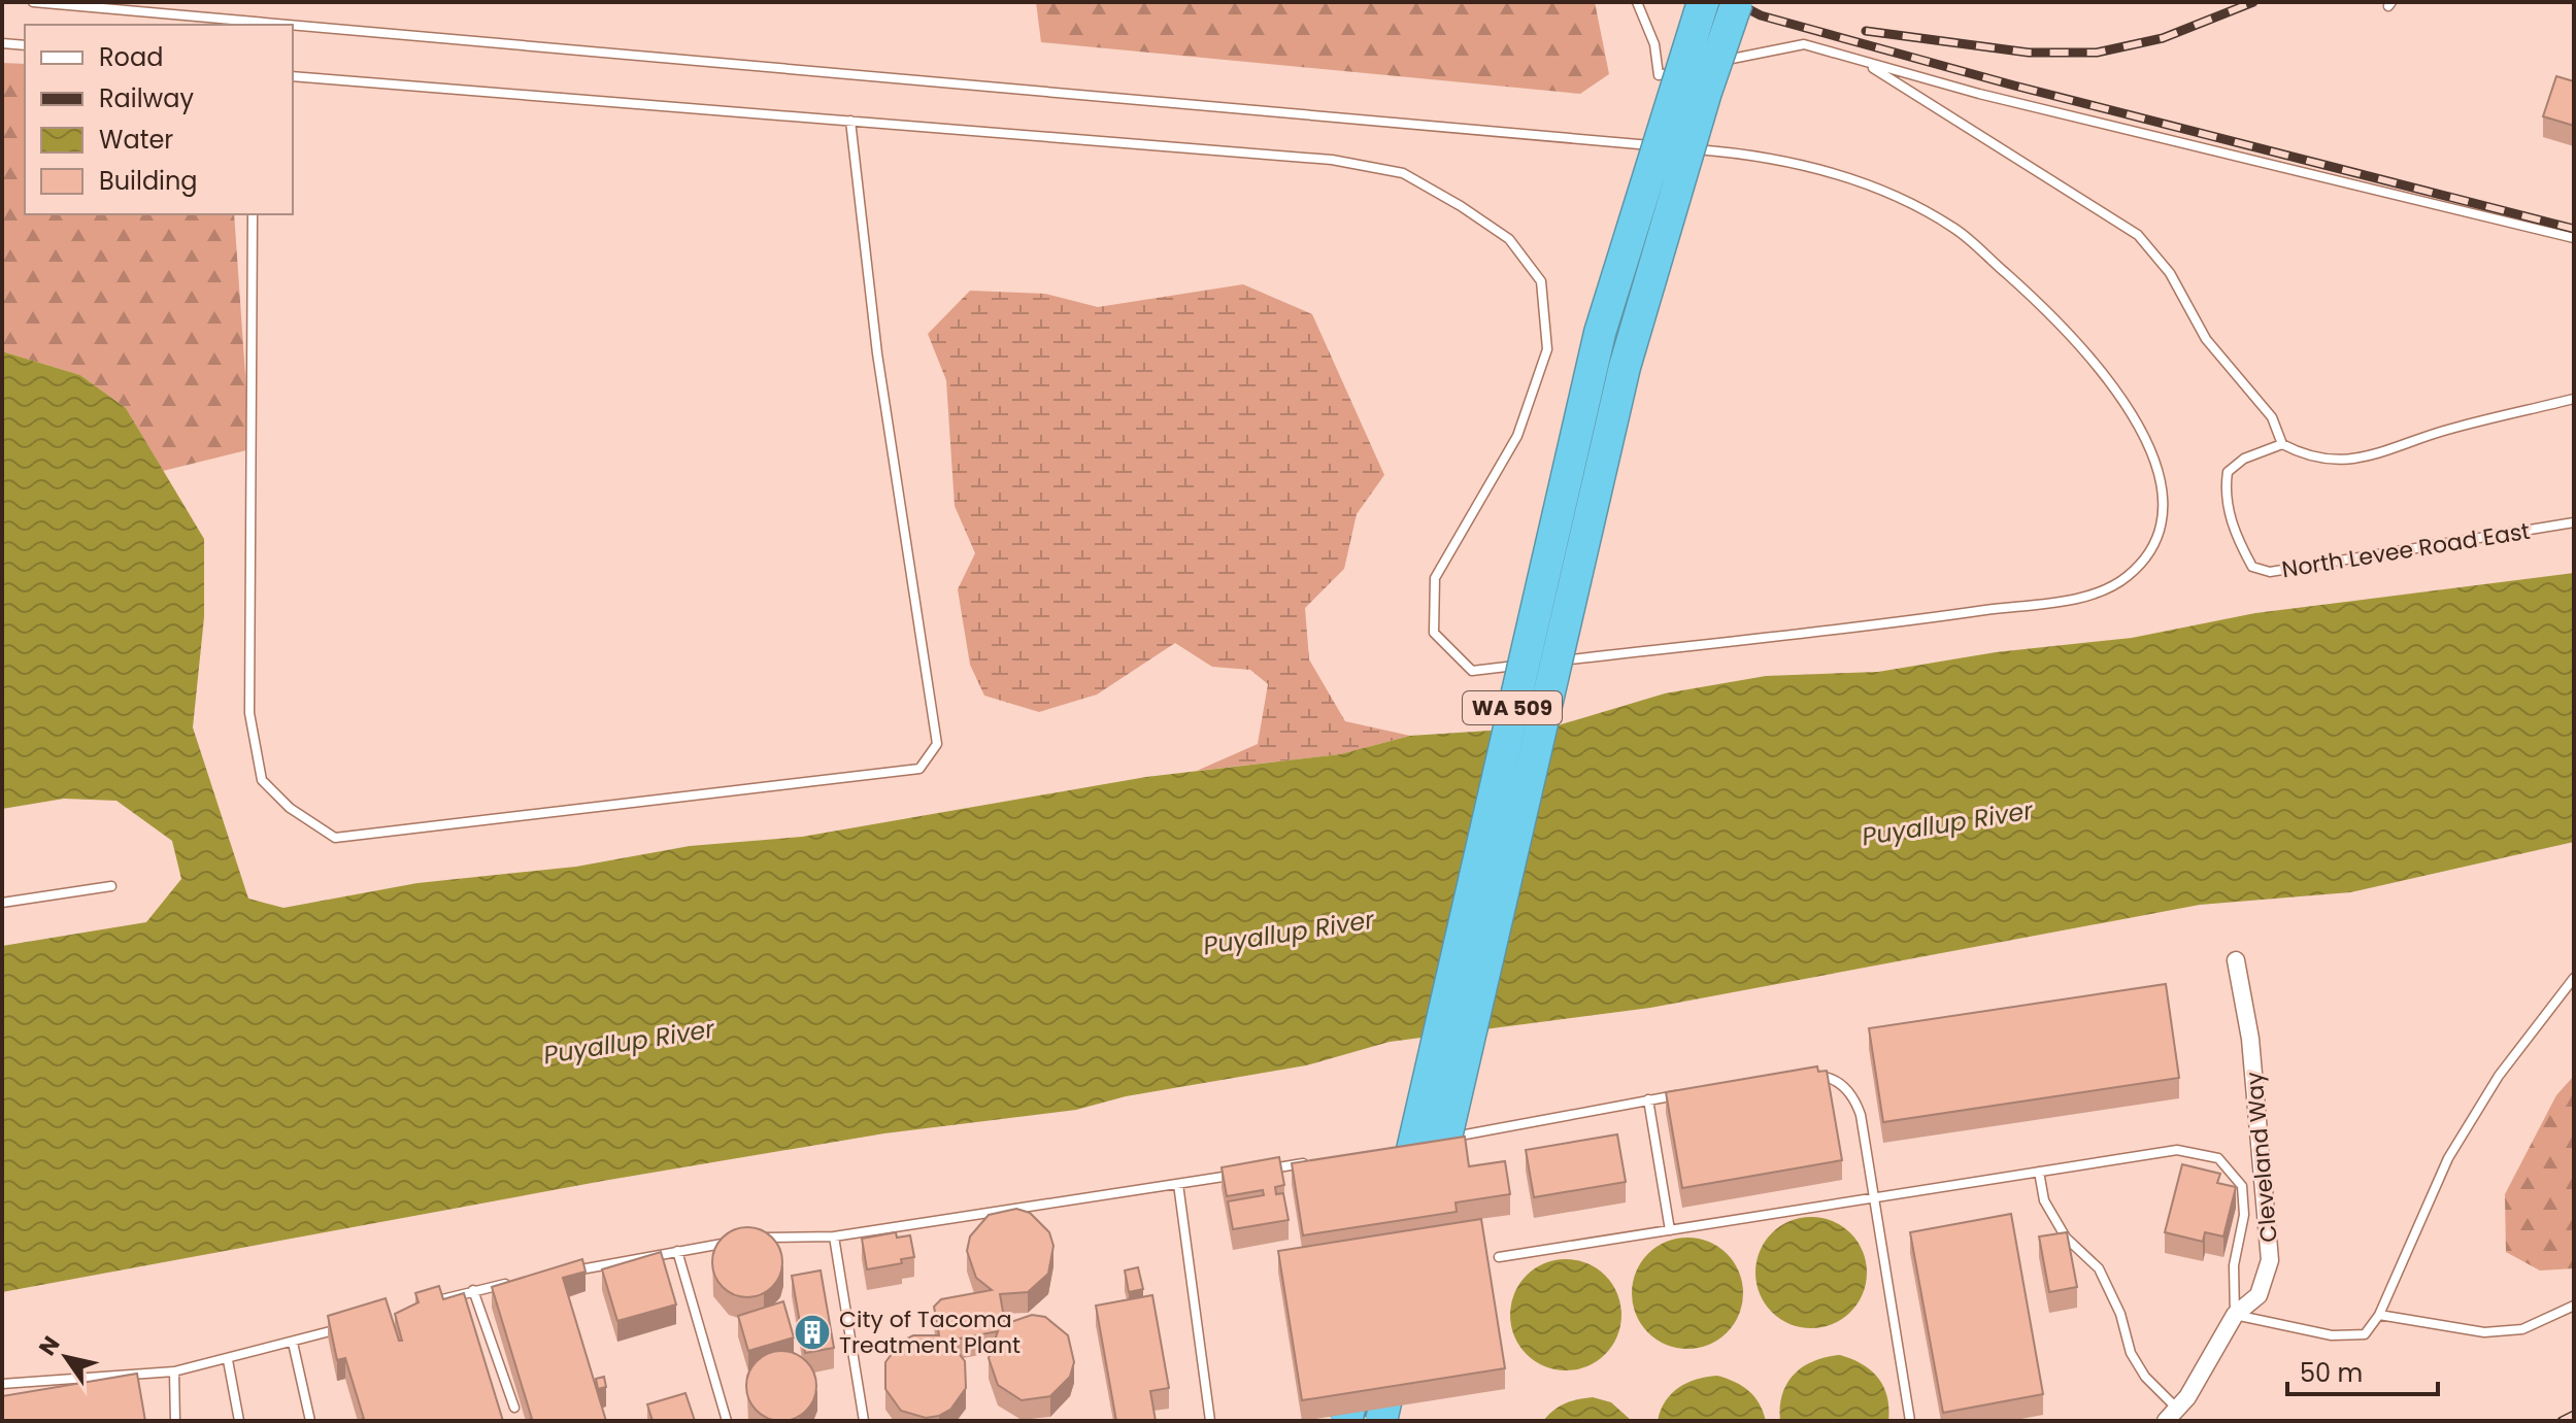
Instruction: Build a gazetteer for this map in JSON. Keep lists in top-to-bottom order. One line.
{"streets":{"highway":["WA 509"],"street":["Cleveland Way"],"lane":["North Levee Road East"]},"water":["Puyallup River"],"places":{"building":["City of Tacoma Treatment Plant"]},"legend":["Road","Railway","Water","Building"],"scale_bar":"50 m","north":"top left"}
